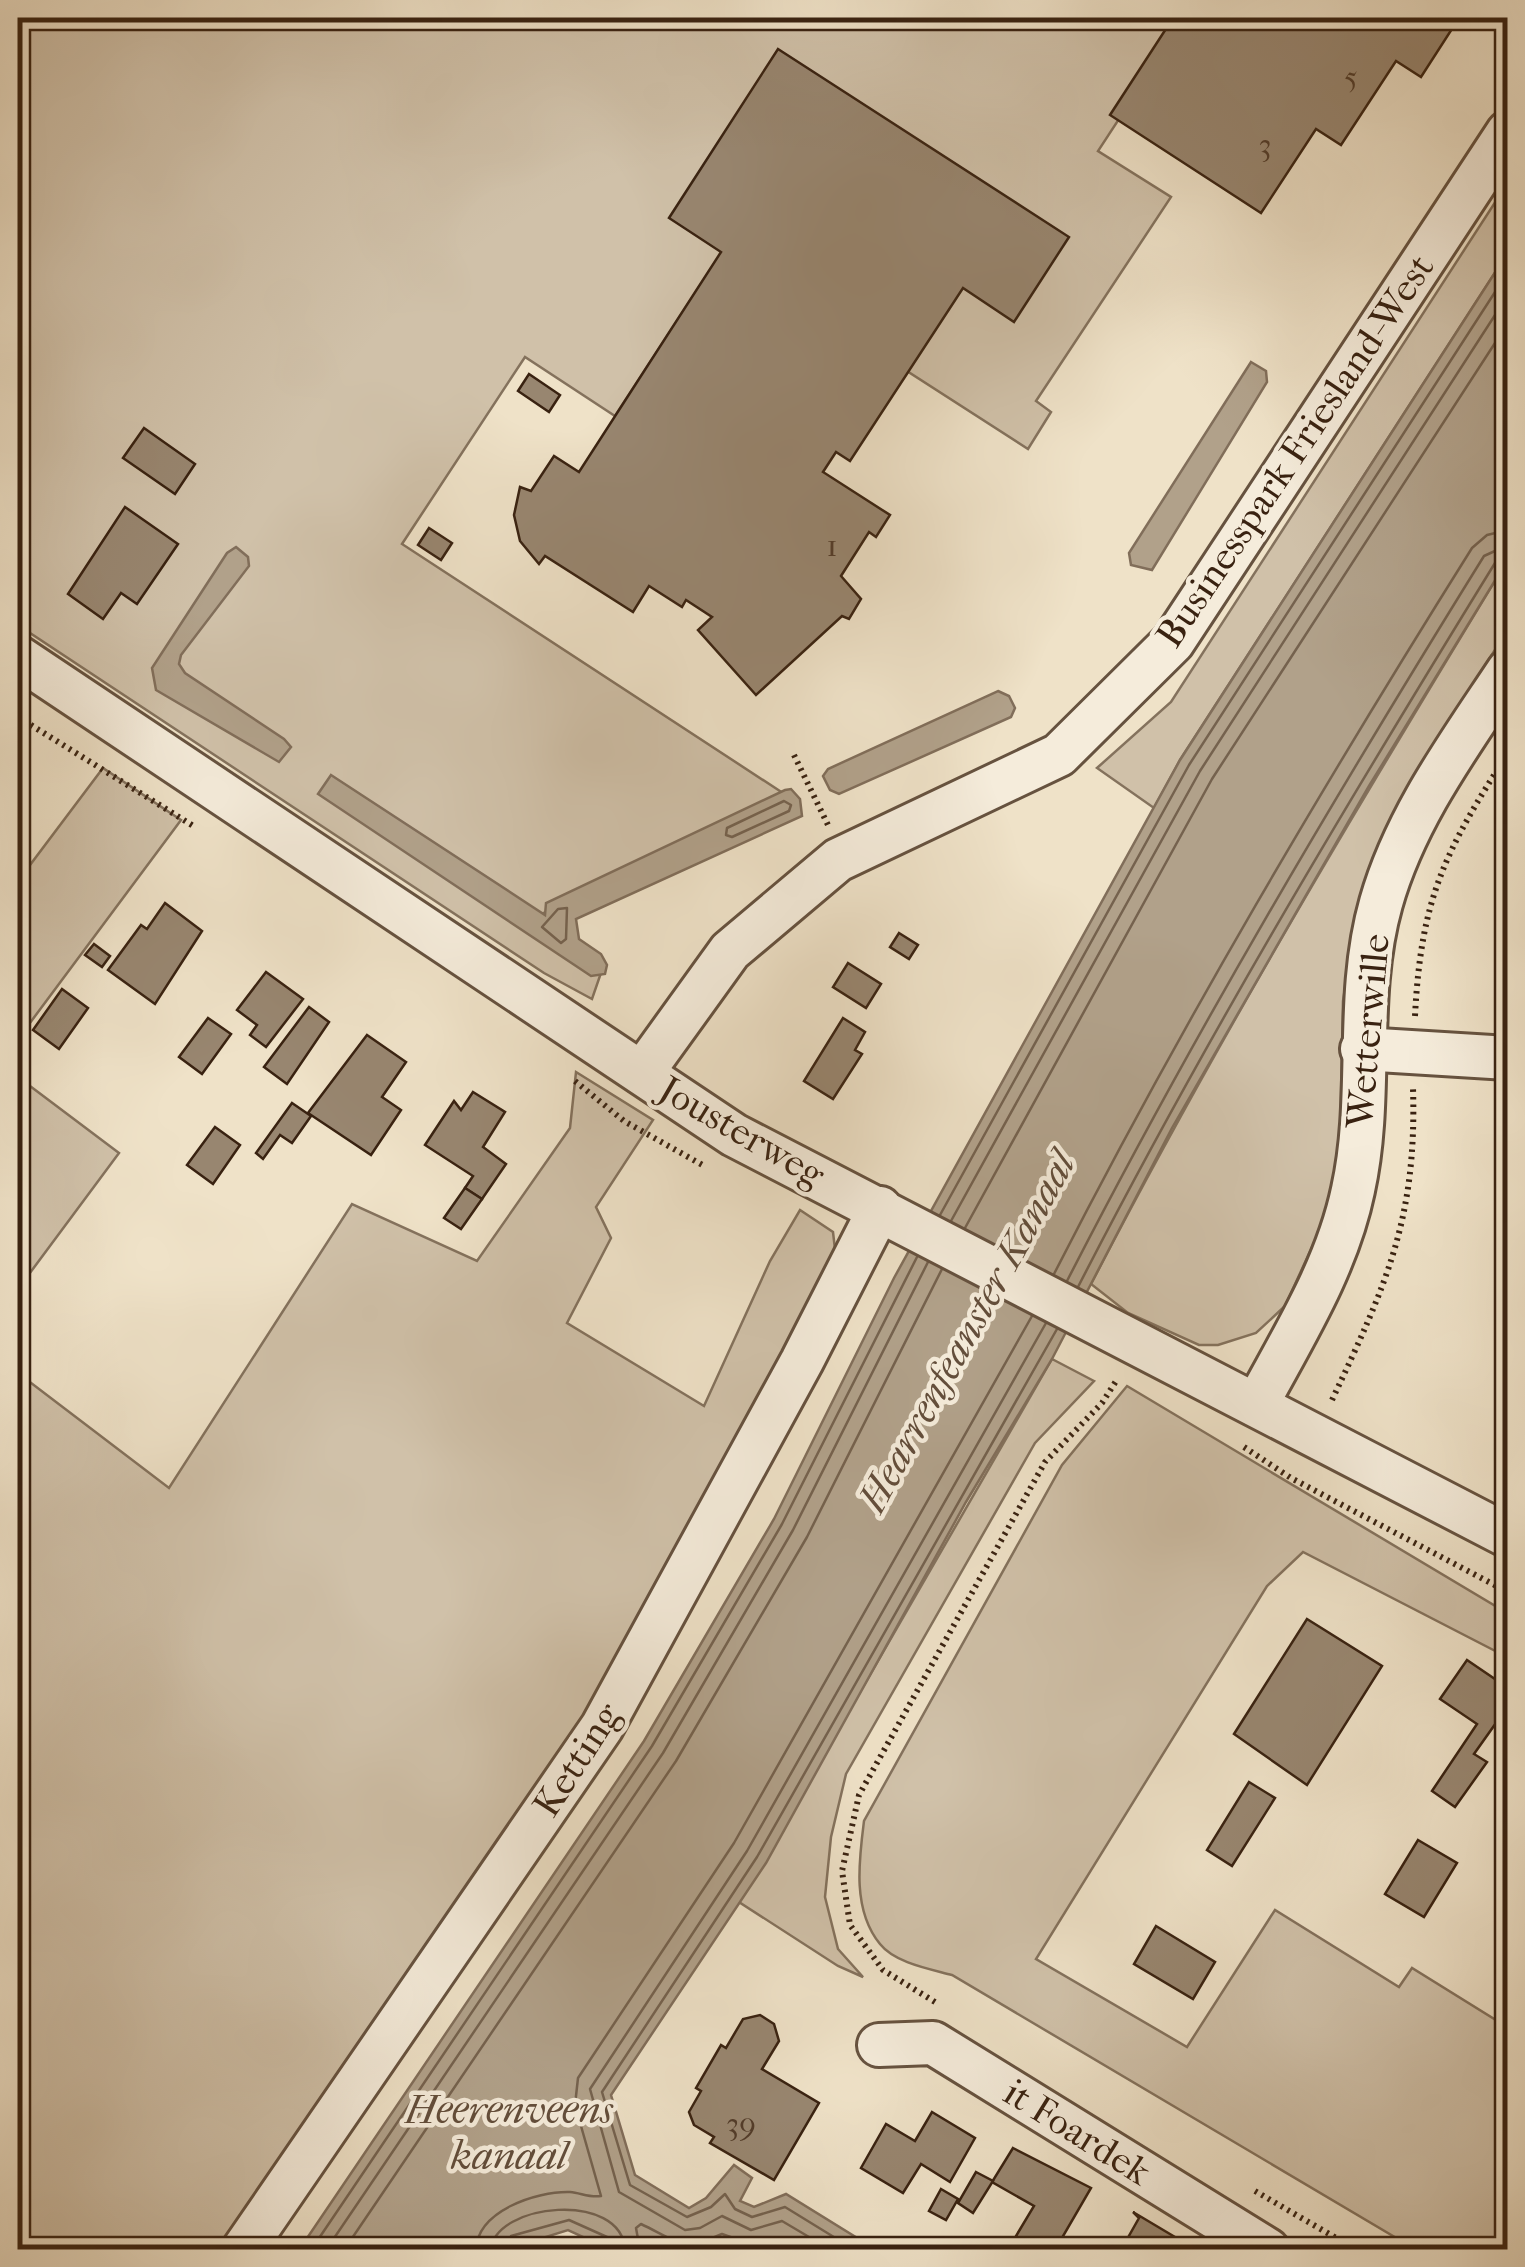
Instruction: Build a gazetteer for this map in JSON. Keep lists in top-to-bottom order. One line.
{"streets":{"street":["Businesspark Friesland-West","Wetterwille","Jousterweg","Ketting","it Foardek"]},"crossings":[["Businesspark Friesland-West","Jousterweg"],["Wetterwille","Jousterweg"],["Jousterweg","Ketting"]],"water":["Hearrenfeanster Kanaal","Heerenveens kanaal"],"house_numbers":["5","3","1","39"]}
